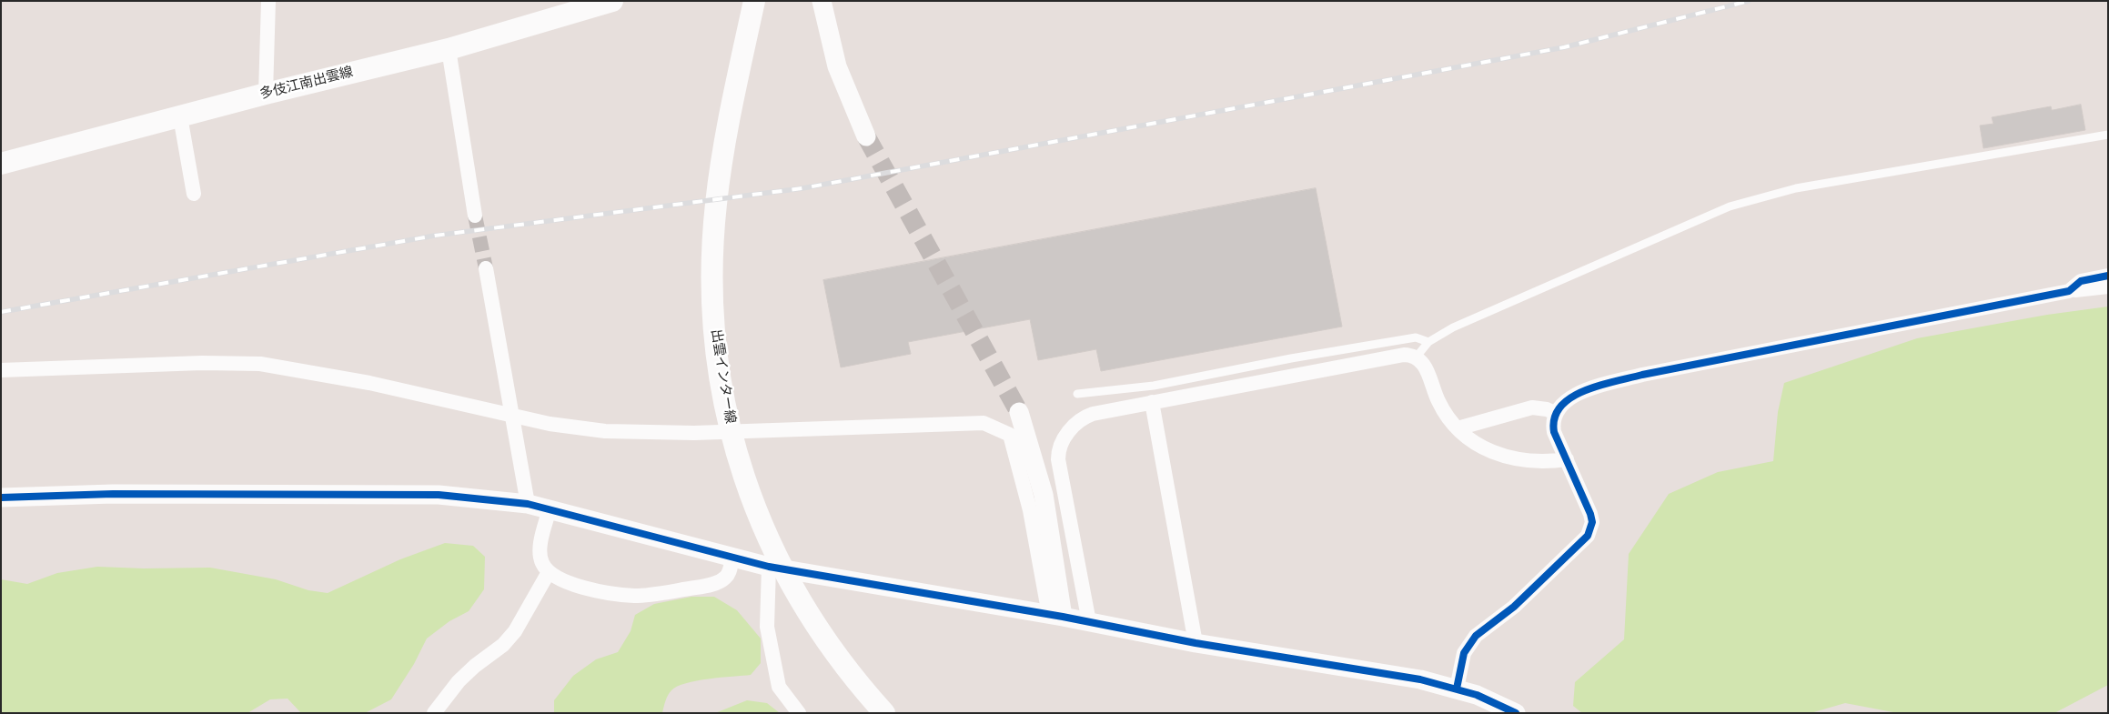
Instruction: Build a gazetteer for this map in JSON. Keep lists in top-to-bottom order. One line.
{"streets":{"main road":["多伎江南出雲線","出雲インター線"]}}
